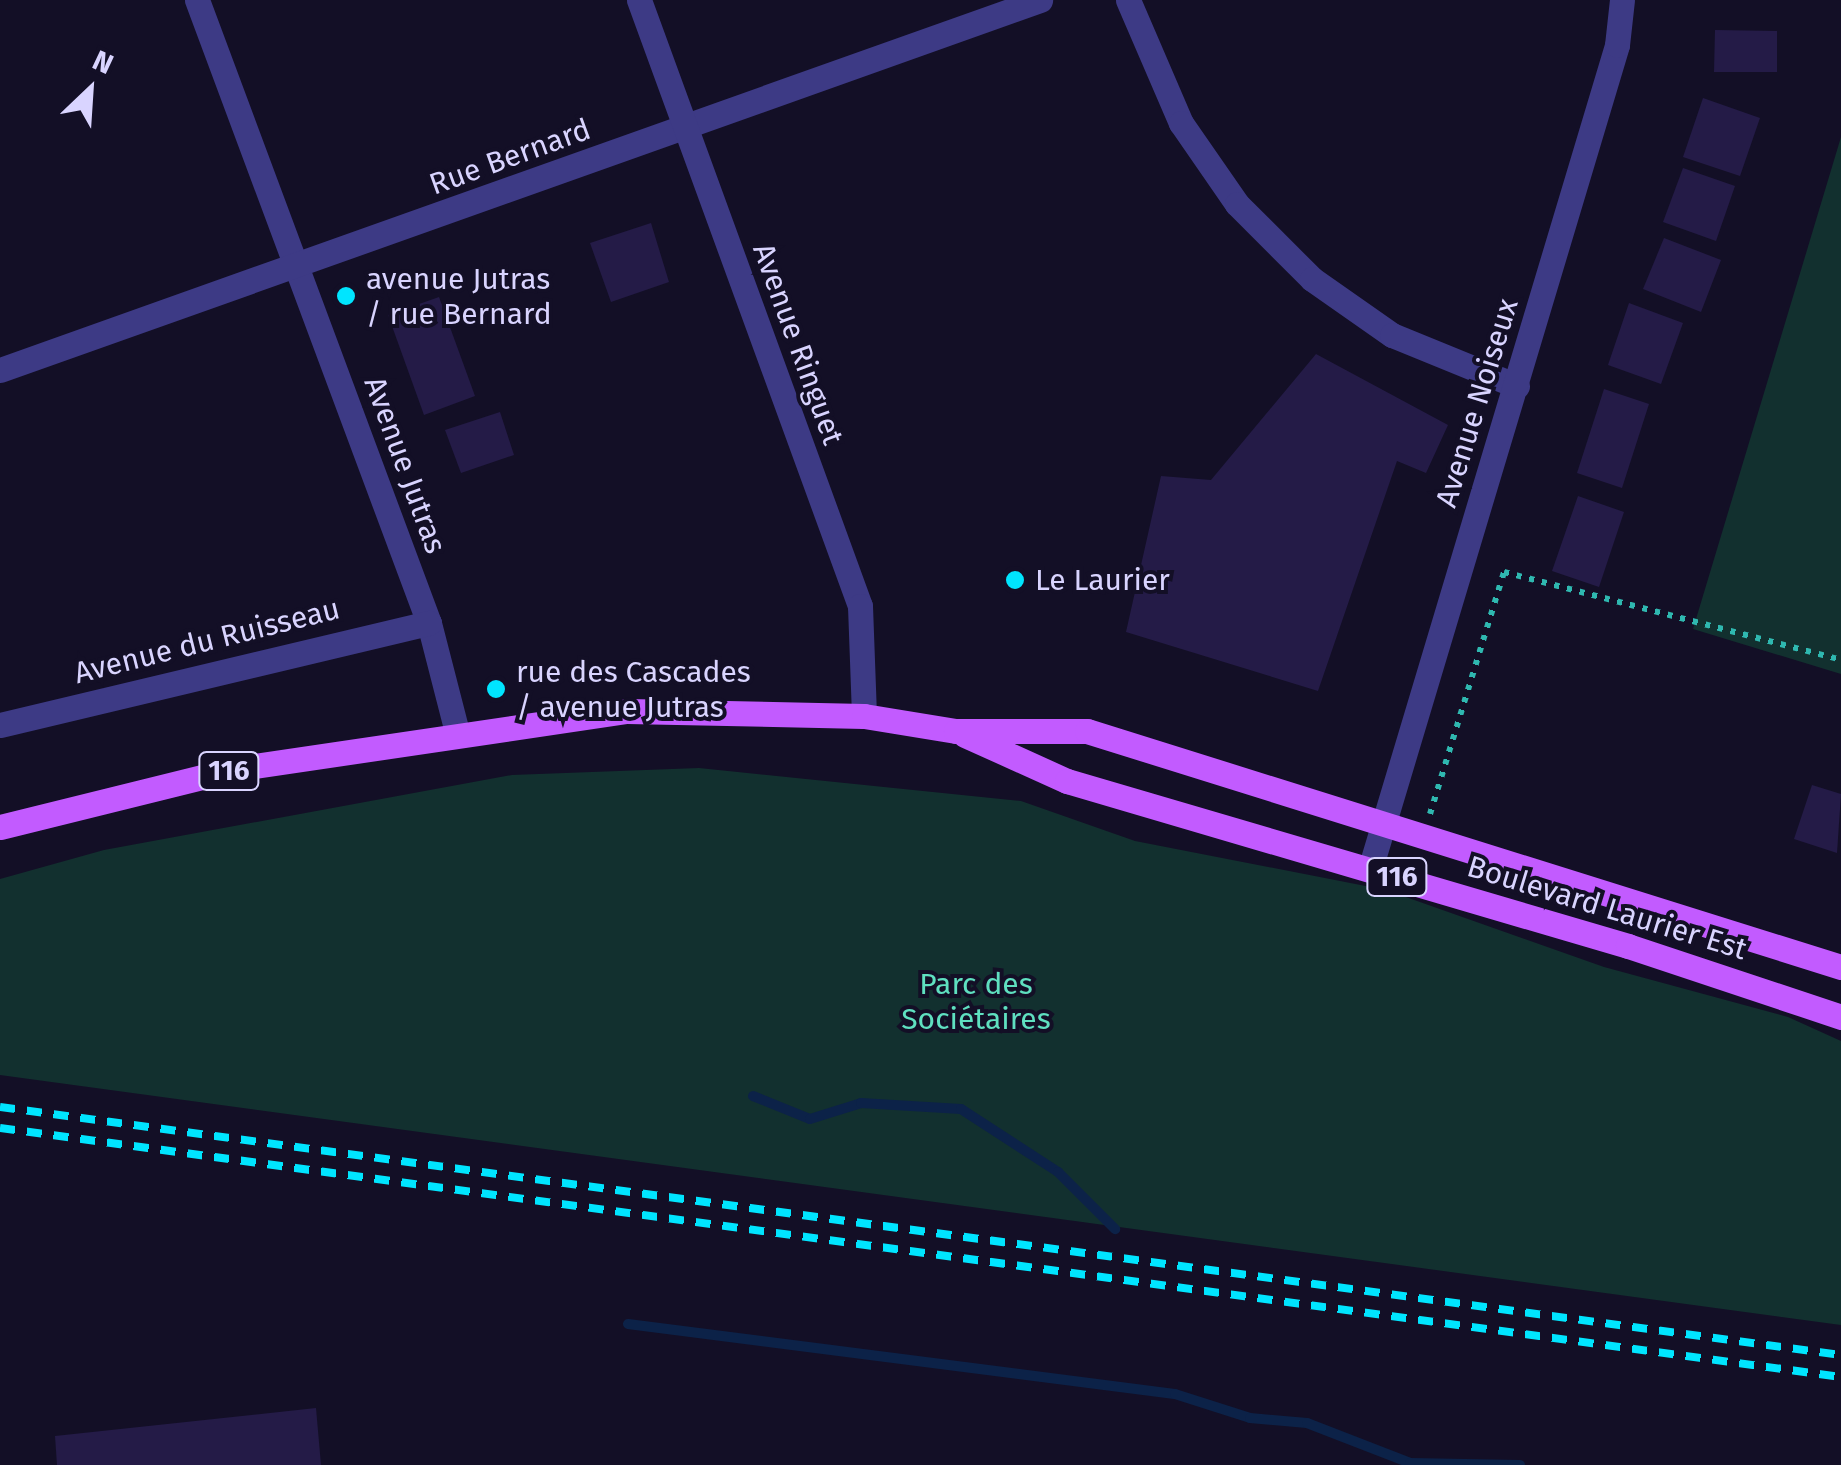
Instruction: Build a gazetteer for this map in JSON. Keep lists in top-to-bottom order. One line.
{"streets":{"main road":["116","Boulevard Laurier Est"],"street":["Rue Bernard","Avenue Ringuet","Avenue Noiseux","Avenue Jutras","Avenue du Ruisseau"]},"crossings":[["Rue Bernard","Avenue Ringuet"],["Rue Bernard","Avenue Jutras"],["Avenue Ringuet","Boulevard Laurier Est"],["Avenue Noiseux","Boulevard Laurier Est"],["Avenue Jutras","Avenue du Ruisseau"],["Avenue Jutras","Boulevard Laurier Est"]],"parks":["Parc des Sociétaires"],"places":["avenue Jutras / rue Bernard","Le Laurier","rue des Cascades / avenue Jutras"],"north":"top right"}
